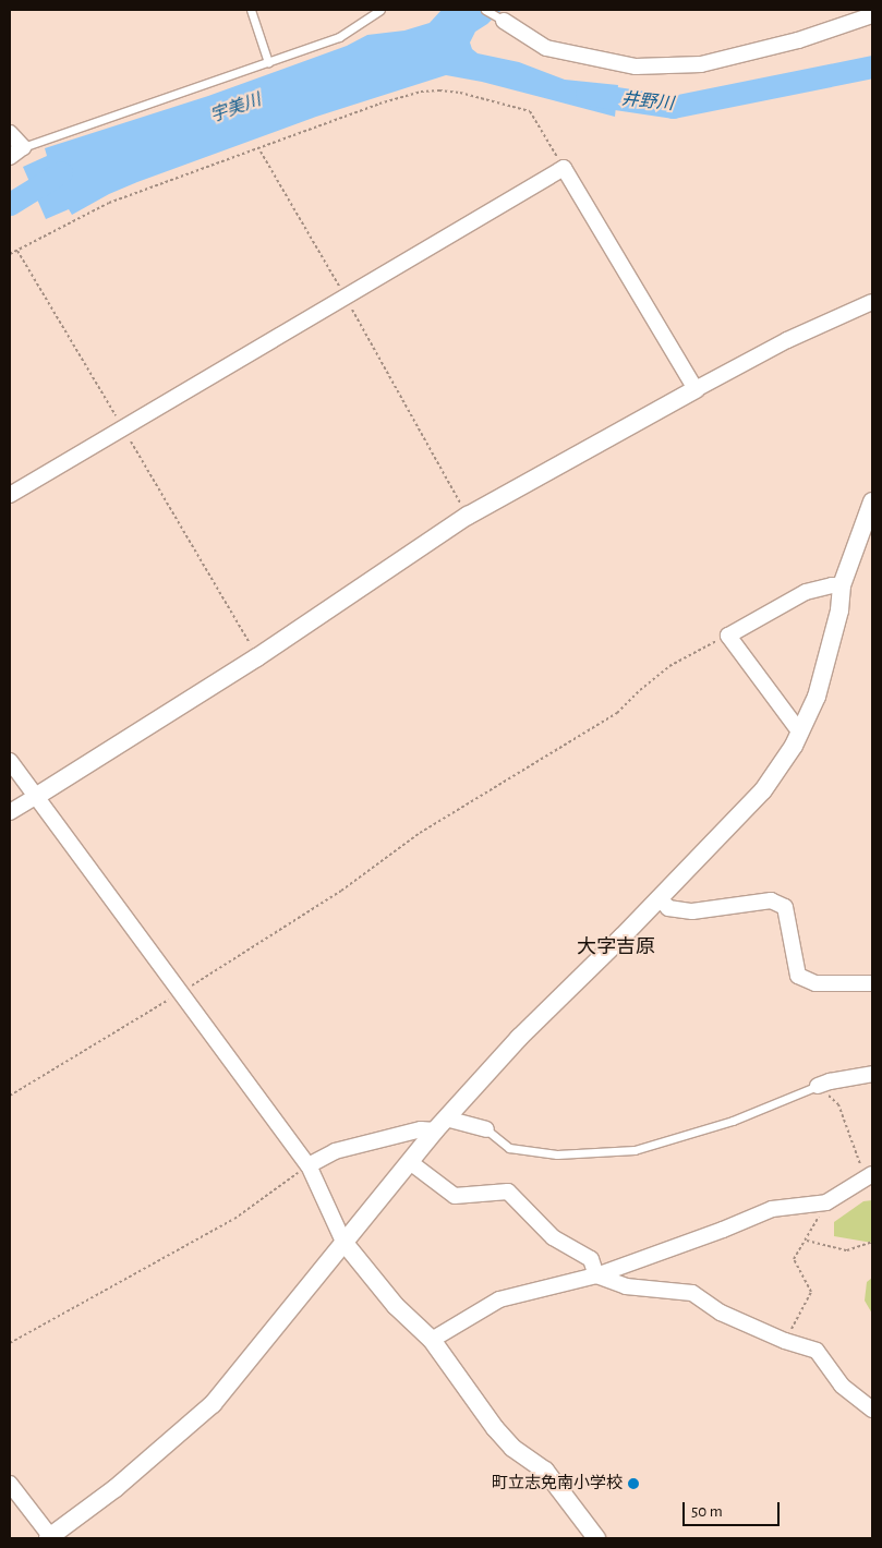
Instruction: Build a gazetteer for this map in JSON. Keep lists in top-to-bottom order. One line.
{"districts":["大字吉原"],"water":["井野川","宇美川"],"places":["町立志免南小学校"],"scale_bar":"50 m"}
